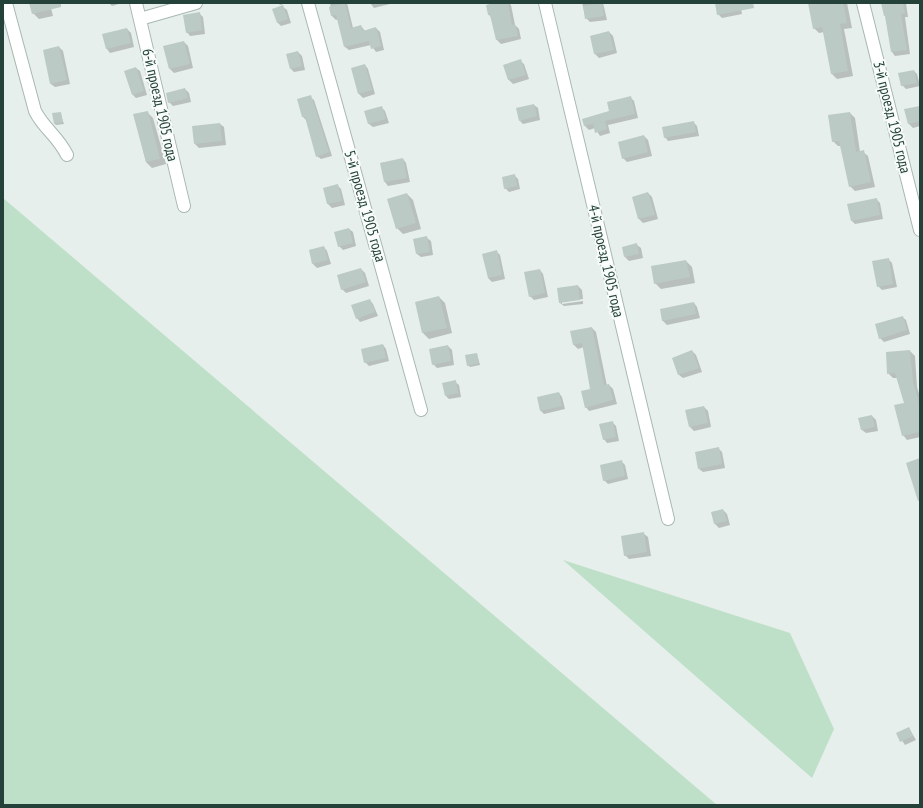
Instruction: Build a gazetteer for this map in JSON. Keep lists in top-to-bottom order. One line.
{"streets":{"street":["6-й проезд 1905 года","3-й проезд 1905 года","5-й проезд 1905 года","4-й проезд 1905 года"]}}
